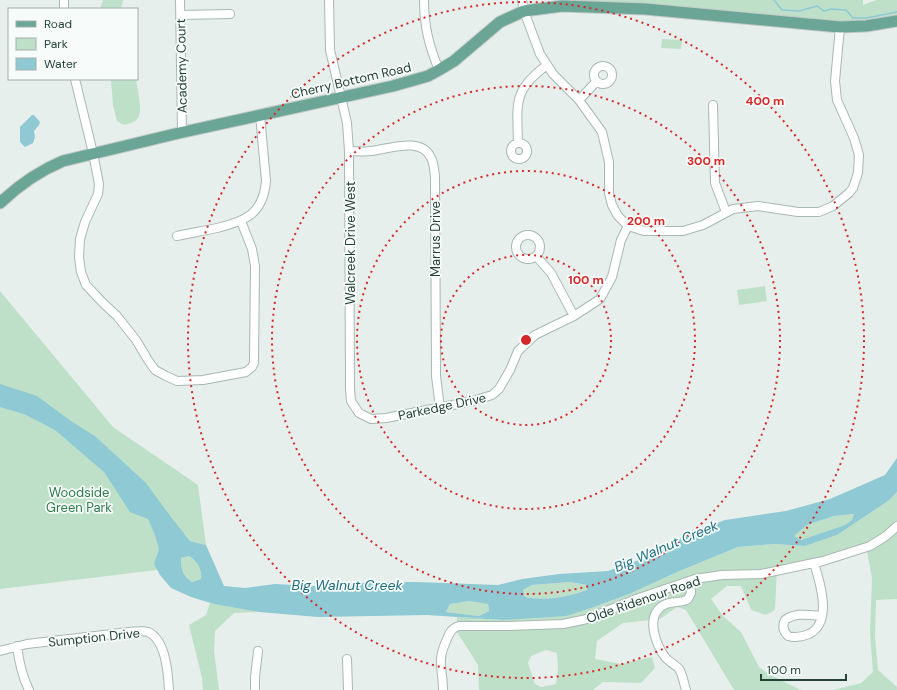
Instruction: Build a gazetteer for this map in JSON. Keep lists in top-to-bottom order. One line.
{"streets":{"main road":["Cherry Bottom Road"],"street":["Academy Court","Marrus Drive","Walcreek Drive West","Parkedge Drive","Olde Ridenour Road","Sumption Drive"]},"crossings":[["Academy Court","Cherry Bottom Road"],["Cherry Bottom Road","Walcreek Drive West"],["Marrus Drive","Walcreek Drive West"],["Marrus Drive","Parkedge Drive"],["Walcreek Drive West","Parkedge Drive"]],"water":["Big Walnut Creek"],"parks":["Woodside Green Park"],"legend":["Road","Park","Water"],"scale_bar":"100 m","rings":["400 m","300 m","200 m","100 m"]}
